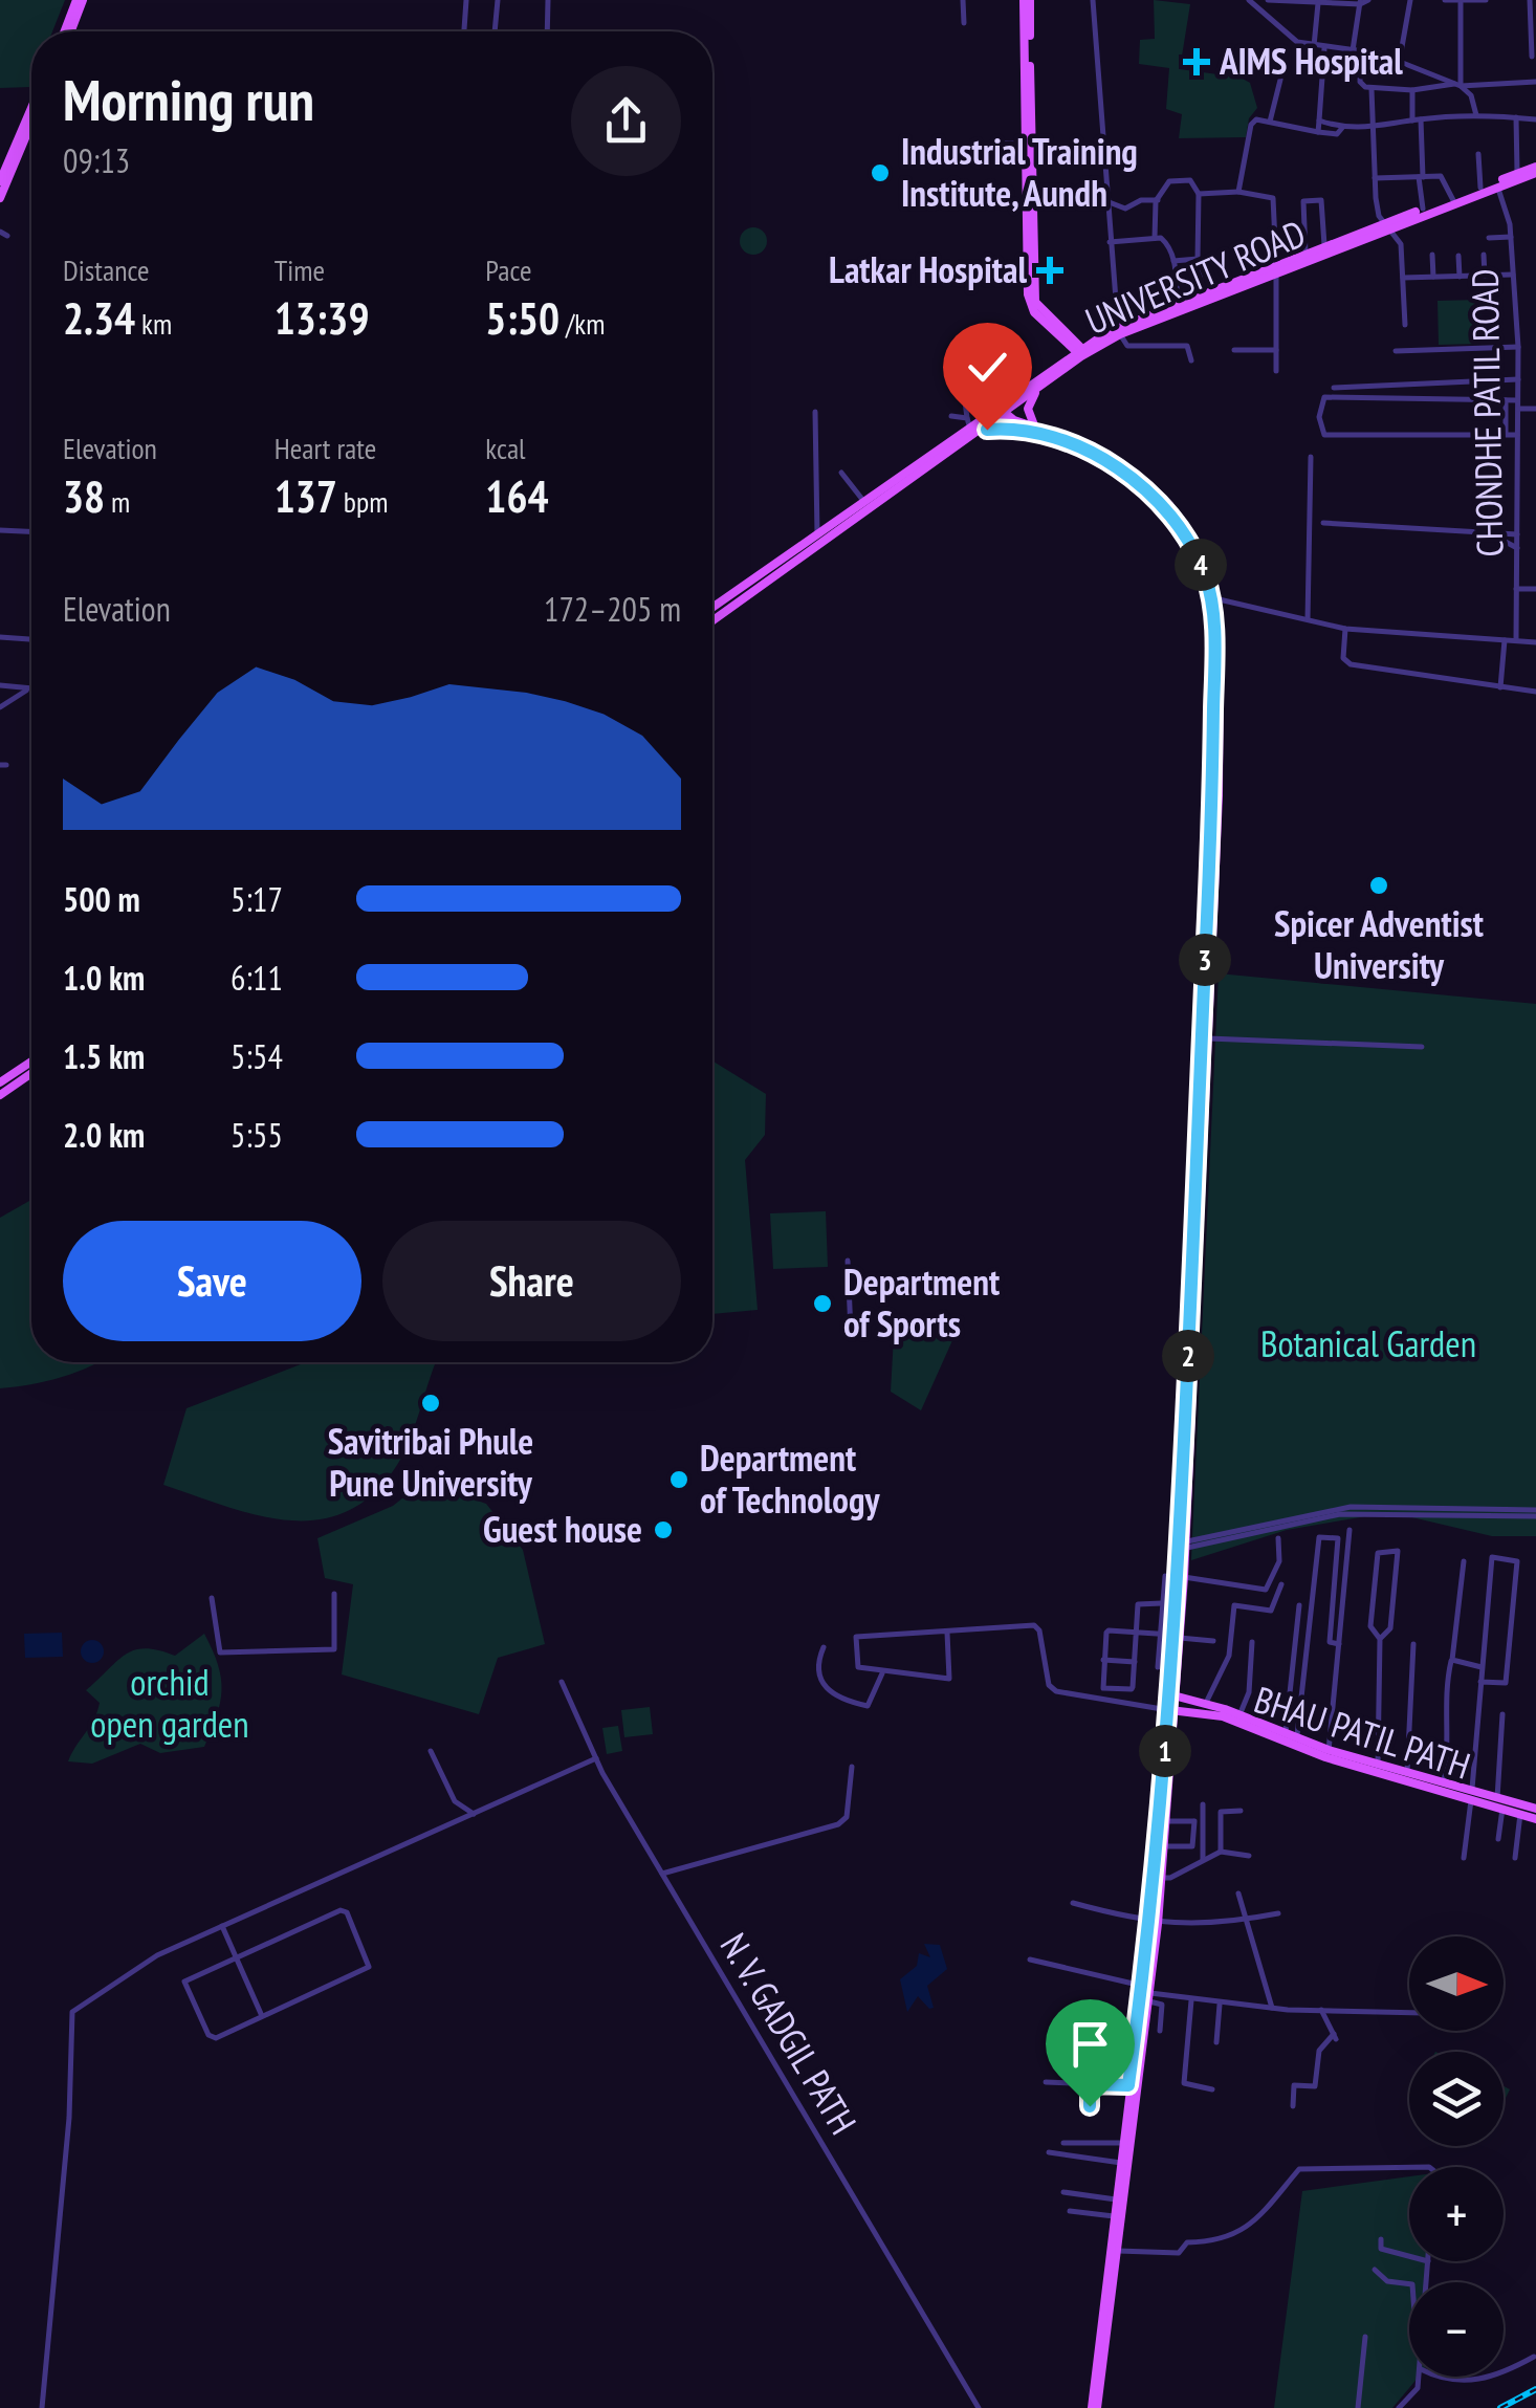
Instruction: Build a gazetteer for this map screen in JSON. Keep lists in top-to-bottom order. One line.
{"streets":{"main road":["UNIVERSITY ROAD","BHAU PATIL PATH"],"street":["CHONDHE PATIL ROAD","N. V. GADGIL PATH"]},"crossings":[["UNIVERSITY ROAD","CHONDHE PATIL ROAD"]],"parks":["Botanical Garden","orchid open garden"],"places":{"health":["AIMS Hospital","Latkar Hospital"],"other":["Industrial Training Institute, Aundh","Spicer Adventist University","Department of Sports","Savitribai Phule Pune University","Department of Technology","Guest house"]},"north":"right","page":{"heading":["Morning run","09:13"],"stats":[["Distance","2.34 km"],["Time","13:39"],["Pace","5:50 /km"],["Elevation","38 m"],["Heart rate","137 bpm"],["kcal","164"]],"pins":["4","3","2","1"],"chart":["Elevation","172–205 m"],"list":[{"name":"500 m","note":"5:17"},{"name":"1.0 km","note":"6:11"},{"name":"1.5 km","note":"5:54"},{"name":"2.0 km","note":"5:55"}],"buttons":["Save","Share"],"map_buttons":["+","−"]}}
